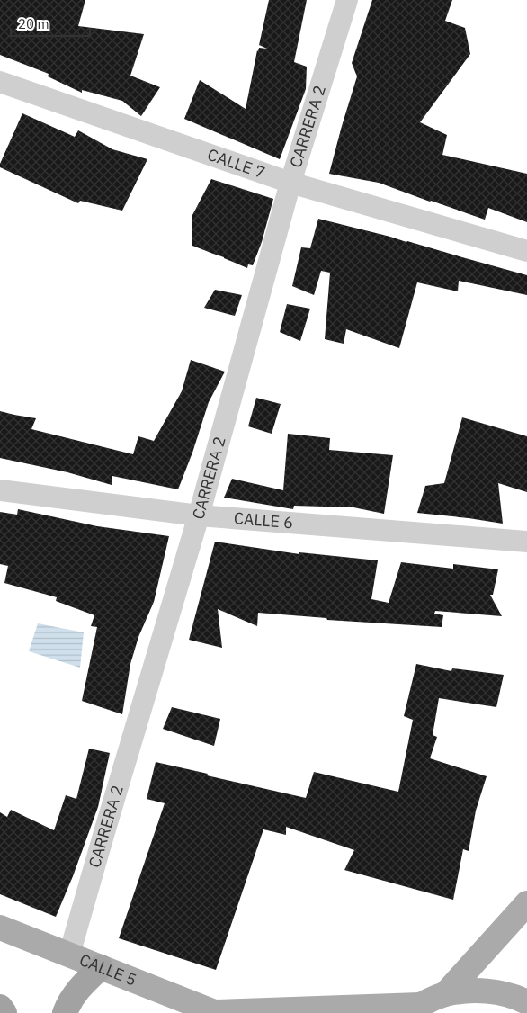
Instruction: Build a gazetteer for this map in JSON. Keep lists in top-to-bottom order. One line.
{"streets":{"main road":["CALLE 5"],"street":["CARRERA 2","CALLE 7","CALLE 6"]},"crossings":[["CARRERA 2","CALLE 7"],["CARRERA 2","CALLE 6"],["CARRERA 2","CALLE 5"]],"scale_bar":"20 m"}
